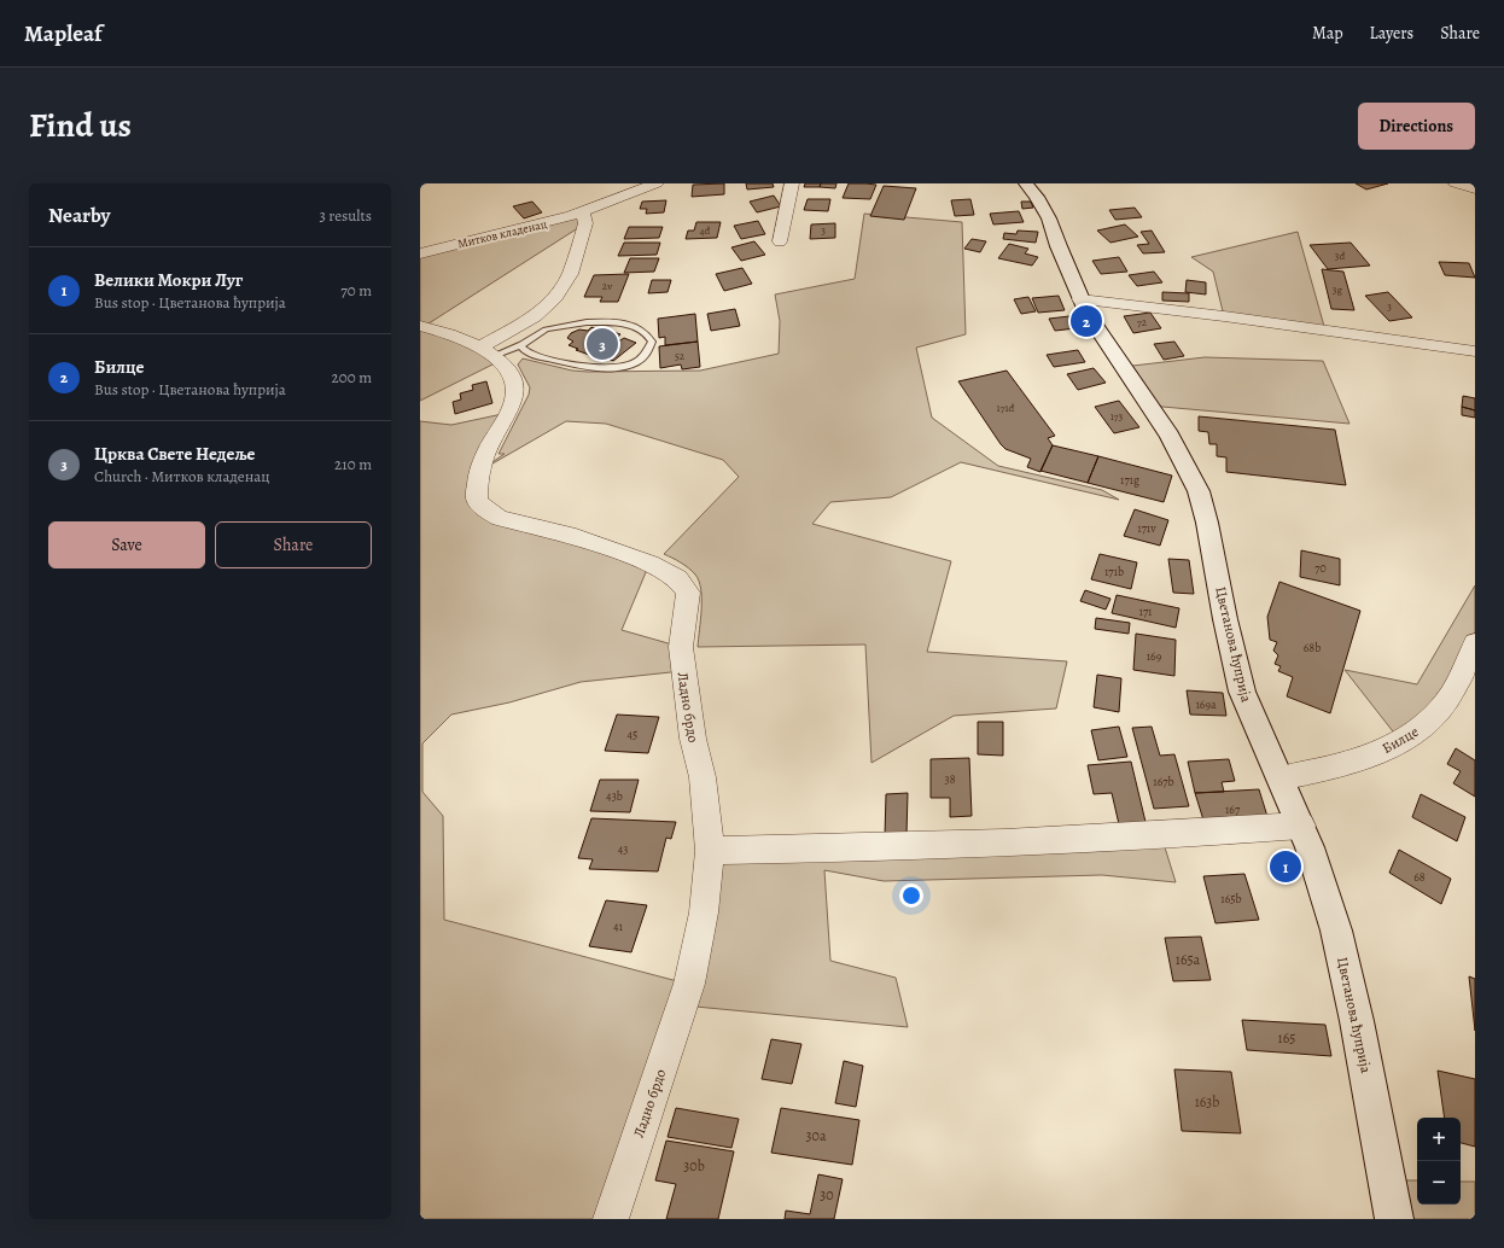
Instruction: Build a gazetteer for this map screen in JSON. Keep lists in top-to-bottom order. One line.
{"streets":{"street":["Митков кладенац","Цветанова ћуприја","Ладно брдо","Билце"]},"crossings":[["Цветанова ћуприја","Билце"]],"house_numbers":["4đ","3","3đ","2v","3g","3","72","52","171đ","173","171g","171v","70","171b","171","68b","169","169a","45","38","167b","43b","167","43","68","165b","41","165a","165","163b","30a","30b","30"],"page":{"header":"Mapleaf","nav":["Map","Layers","Share"],"title":"Find us","buttons":["Directions",["Save","Share"]],"heading":["Nearby","3 results"],"list":[{"mark":"1","name":"Велики Мокри Луг","note":"Bus stop · Цветанова ћуприја","value":"70 m"},{"mark":"2","name":"Билце","note":"Bus stop · Цветанова ћуприја","value":"200 m"},{"mark":"3","name":"Црква Свете Недеље","note":"Church · Митков кладенац","value":"210 m"}],"pins":["2","3","1"],"map_buttons":["+","−"]}}
